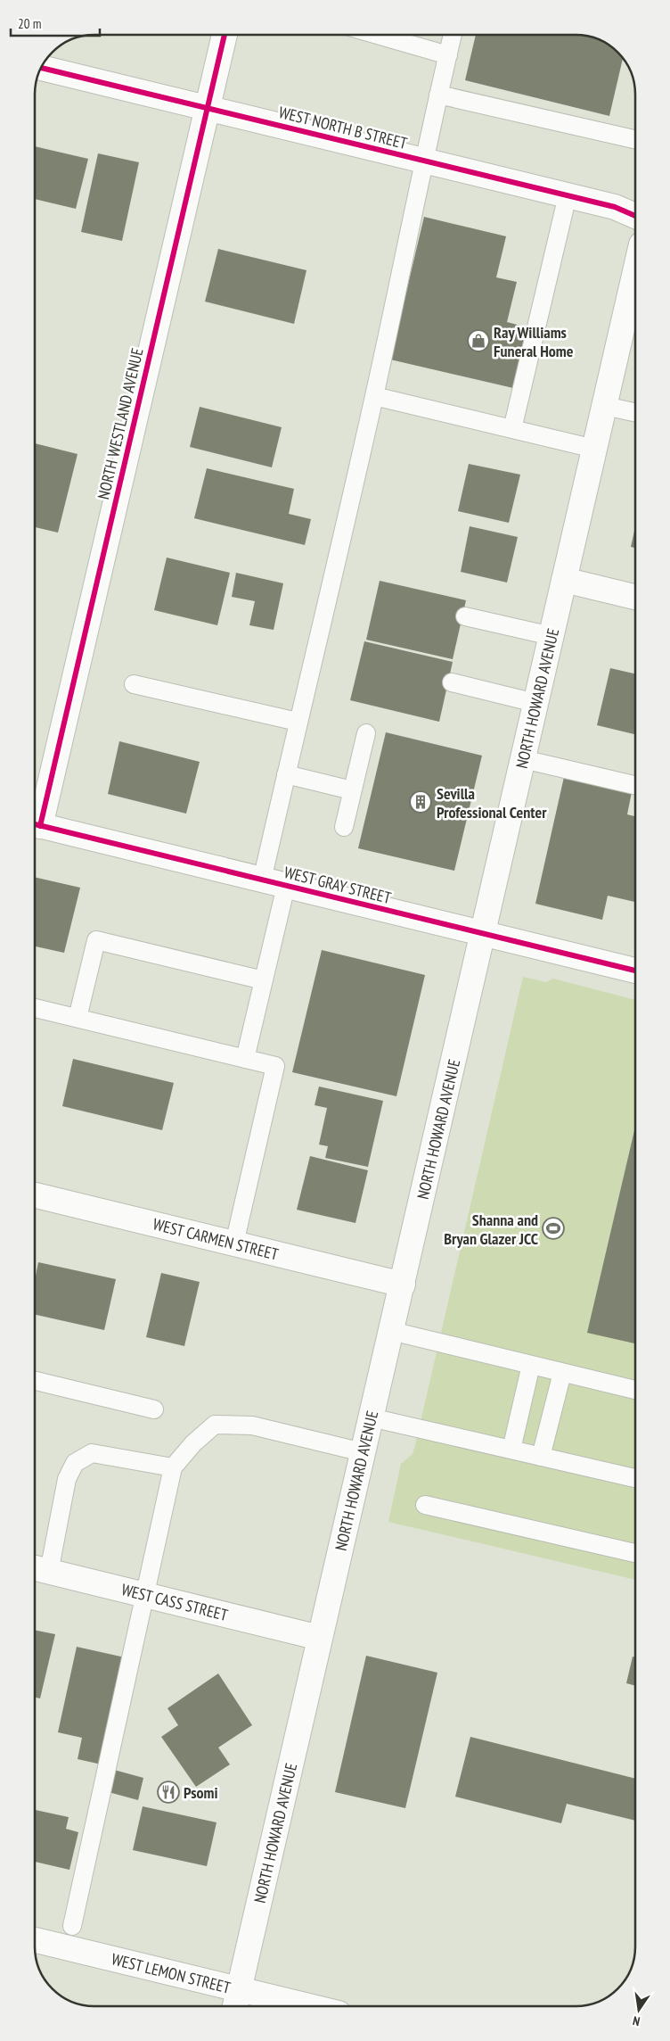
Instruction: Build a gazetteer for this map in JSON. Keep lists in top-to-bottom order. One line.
{"streets":{"street":["WEST NORTH B STREET","NORTH WESTLAND AVENUE","NORTH HOWARD AVENUE","WEST GRAY STREET","WEST CARMEN STREET","WEST CASS STREET","WEST LEMON STREET"]},"crossings":[["WEST NORTH B STREET","NORTH WESTLAND AVENUE"],["NORTH HOWARD AVENUE","WEST GRAY STREET"],["NORTH HOWARD AVENUE","WEST CARMEN STREET"],["NORTH HOWARD AVENUE","WEST CASS STREET"],["NORTH HOWARD AVENUE","WEST LEMON STREET"]],"places":{"shop":["Ray Williams Funeral Home"],"building":["Sevilla Professional Center"],"sports":["Shanna and Bryan Glazer JCC"],"restaurant":["Psomi"]},"scale_bar":"20 m","north":"bottom"}
